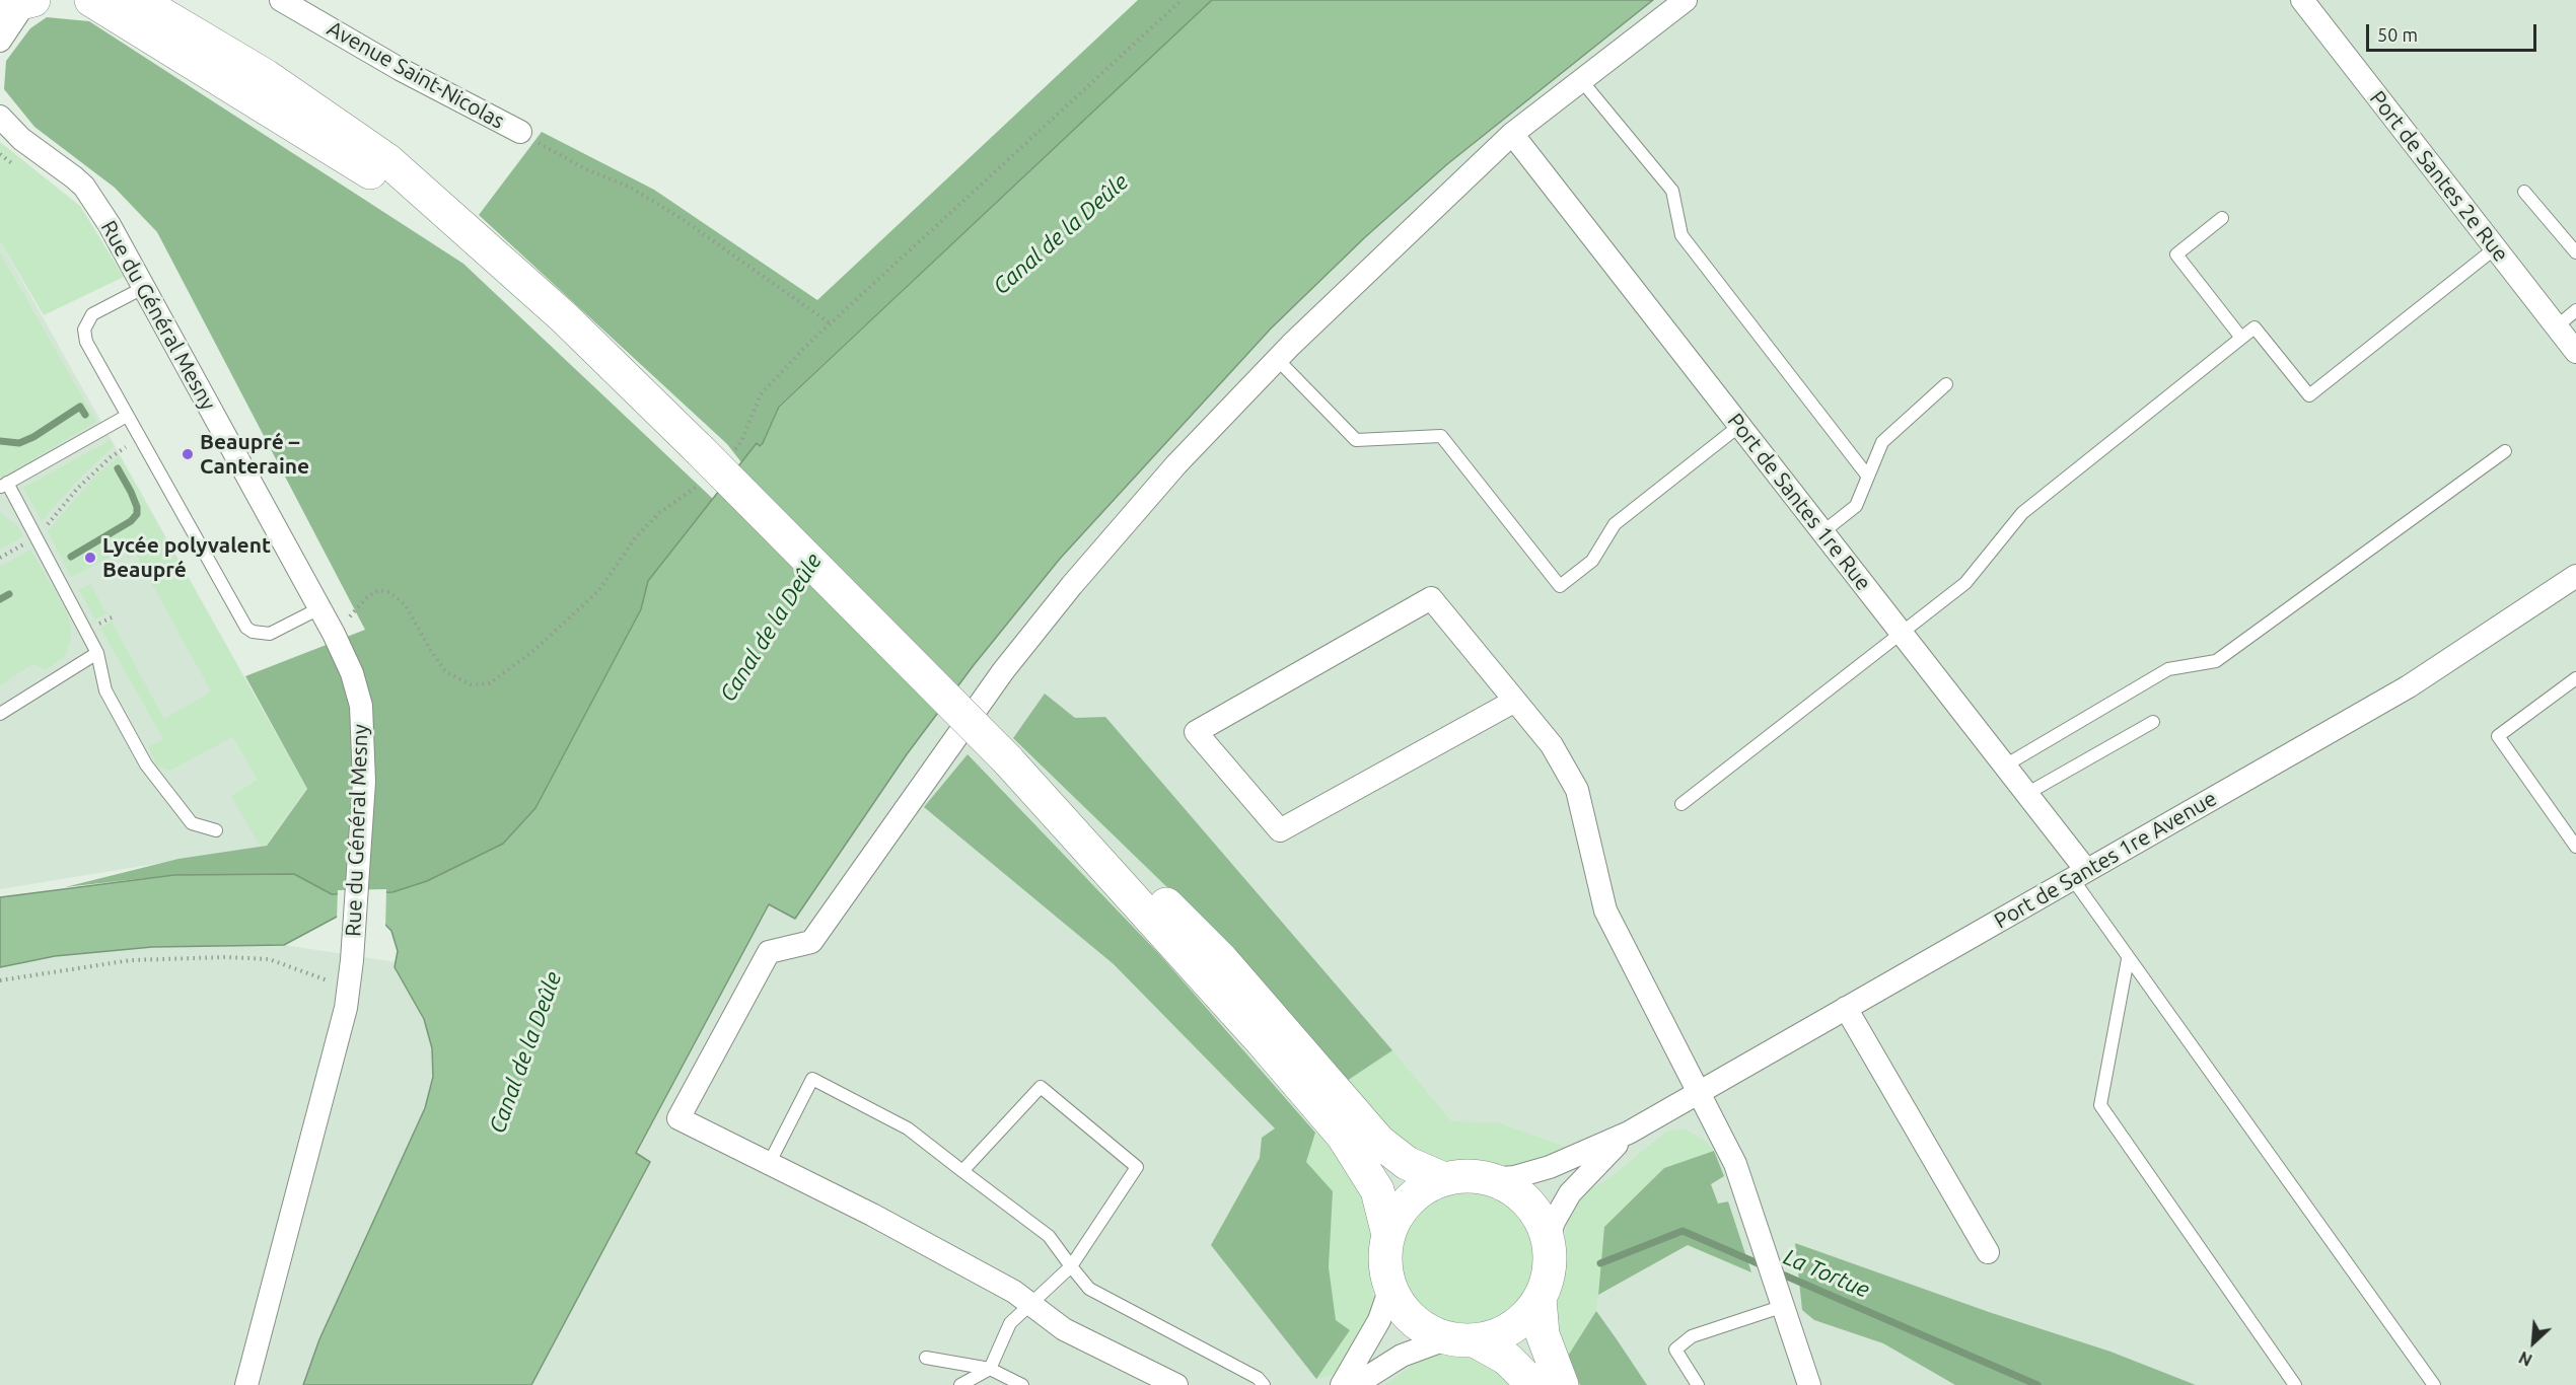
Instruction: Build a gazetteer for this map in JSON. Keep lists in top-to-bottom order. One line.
{"streets":{"street":["Avenue Saint-Nicolas","Port de Santes 2e Rue","Rue du Général Mesny","Port de Santes 1re Rue","Port de Santes 1re Avenue"]},"crossings":[["Port de Santes 1re Rue","Port de Santes 1re Avenue"]],"water":["Canal de la Deûle","La Tortue"],"places":["Beaupré – Canteraine","Lycée polyvalent Beaupré"],"scale_bar":"50 m","north":"bottom left"}
